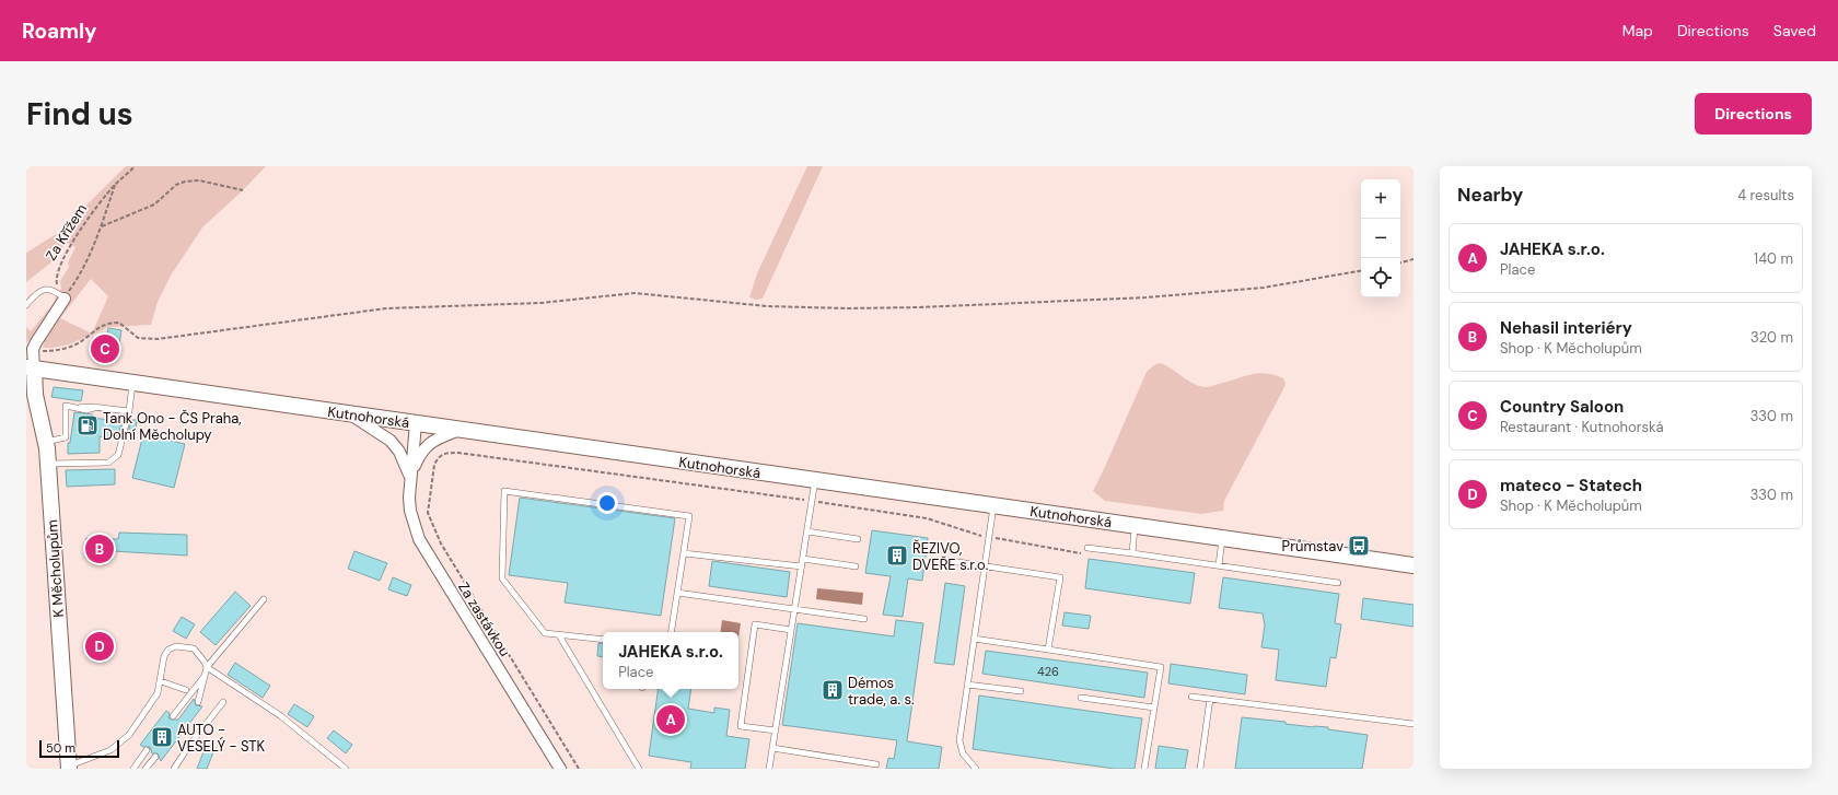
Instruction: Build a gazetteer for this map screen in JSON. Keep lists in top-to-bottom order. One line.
{"streets":{"main road":["Kutnohorská","K Měcholupům"],"street":["Za zastávkou"],"path":["Za Křížem"]},"crossings":[["Kutnohorská","K Měcholupům"],["Kutnohorská","Za zastávkou"]],"places":{"fuel station":["Tank Ono - ČS Praha, Dolní Měcholupy"],"bus stop":["Průmstav"],"building":["ŘEZIVO, DVEŘE s.r.o.","Démos trade, a. s.","AUTO - VESELÝ - STK"]},"house_numbers":["426"],"scale_bar":"50 m","page":{"header":"Roamly","nav":["Map","Directions","Saved"],"buttons":"Directions","title":"Find us","heading":["Nearby","4 results"],"map_buttons":["+","−"],"list":[{"mark":"A","name":"JAHEKA s.r.o.","note":"Place","value":"140 m"},{"mark":"B","name":"Nehasil interiéry","note":"Shop · K Měcholupům","value":"320 m"},{"mark":"C","name":"Country Saloon","note":"Restaurant · Kutnohorská","value":"330 m"},{"mark":"D","name":"mateco - Statech","note":"Shop · K Měcholupům","value":"330 m"}],"pins":["C","B","D","A"],"popup":["JAHEKA s.r.o.","Place"],"scale":"50 m"}}
